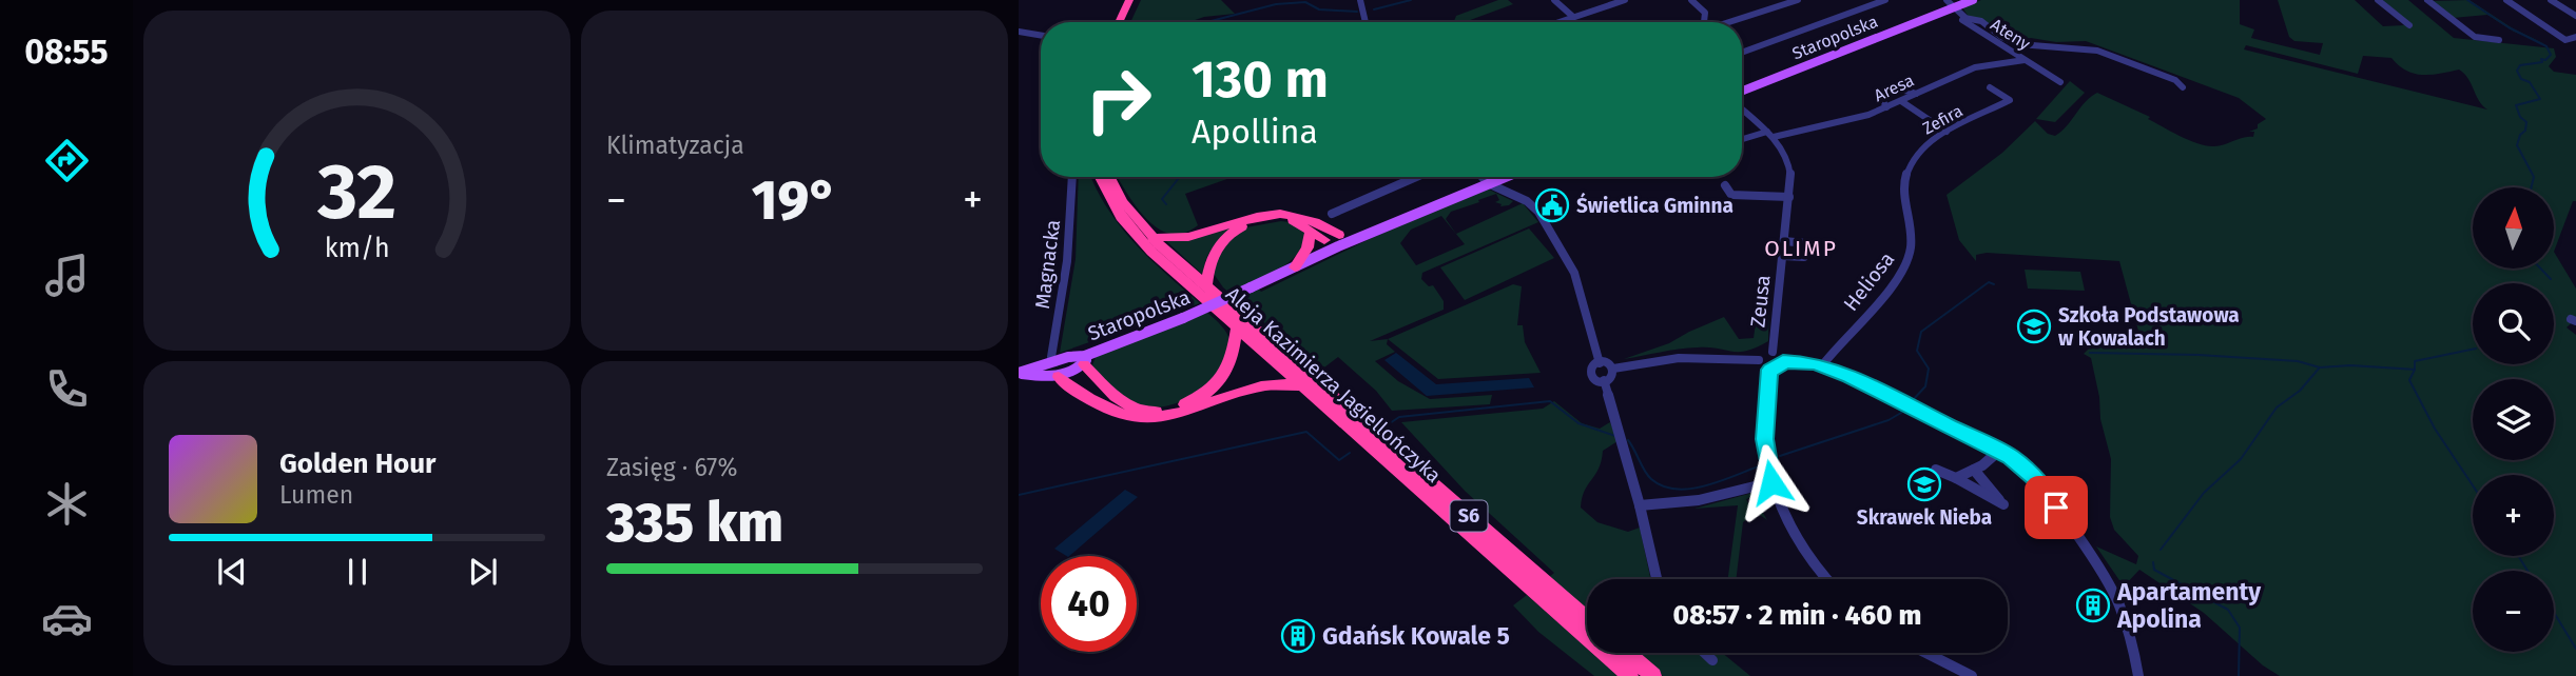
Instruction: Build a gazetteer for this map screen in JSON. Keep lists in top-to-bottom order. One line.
{"streets":{"highway":["Aleja Kazimierza Jagiellończyka","S6"],"main road":["Staropolska"],"street":["Ateny","Aresa","Zefira","Magnacka","Heliosa","Zeusa"]},"crossings":[["Ateny","Staropolska"],["Ateny","Aresa"],["Aresa","Zeusa"],["Zefira","Heliosa"]],"districts":["OLIMP"],"places":{"public building":["Świetlica Gminna"],"school or university":["Szkoła Podstawowa w Kowalach","Skrawek Nieba"],"building":["Apartamenty Apolina","Gdańsk Kowale 5"]},"north":"top","page":{"tabs":"08:55","tile":["Klimatyzacja",["Zasięg · 67%","335 km"]],"turn":["130 m","Apollina"],"heat":["−","19°","+"],"map_buttons":["+","−"],"song":["Golden Hour","Lumen"],"limit":"40","trip":"08:57 · 2 min · 460 m","gauge":["32","km/h"]}}
